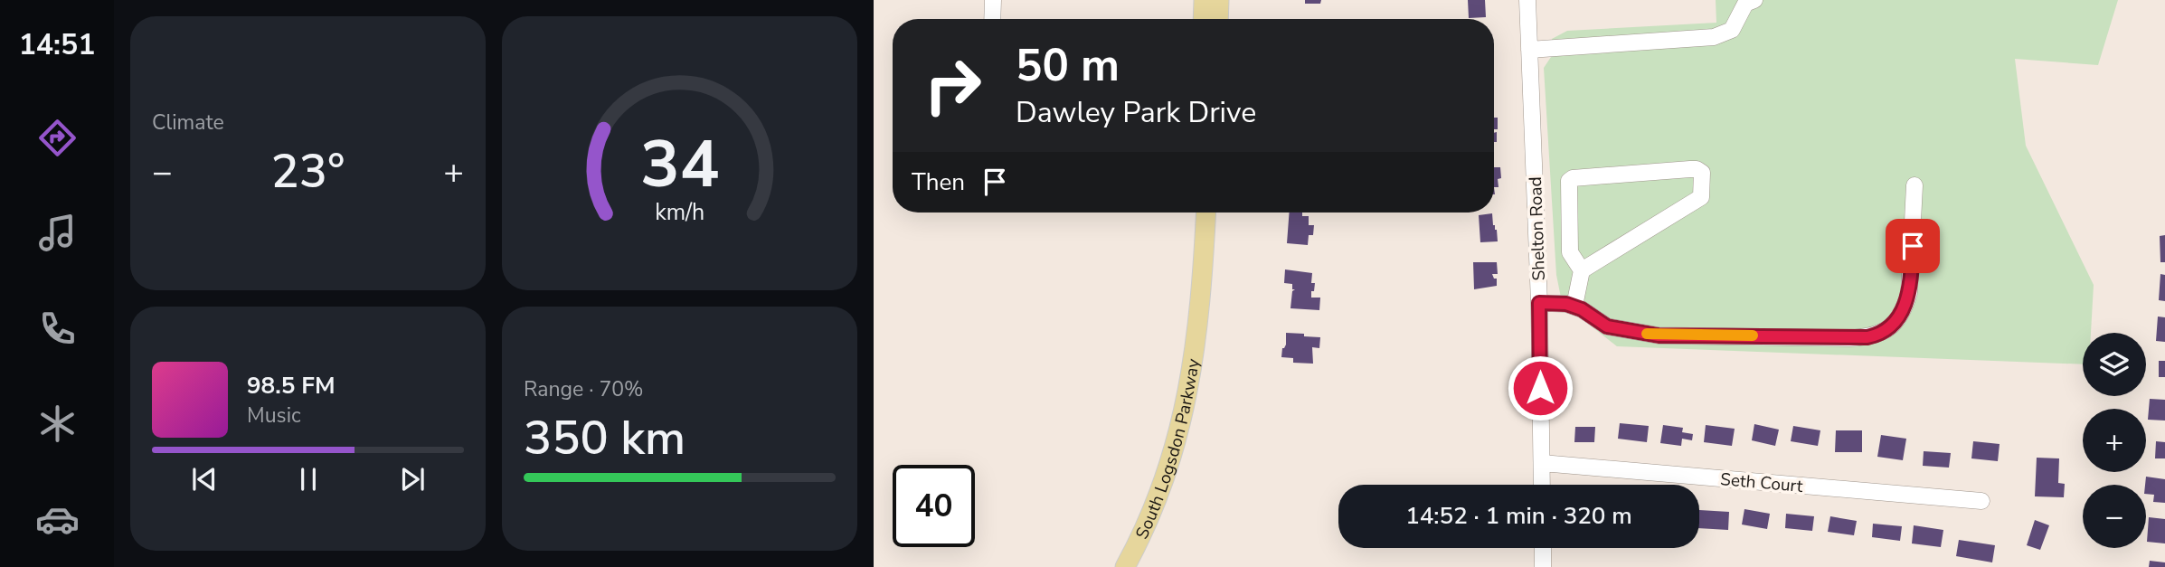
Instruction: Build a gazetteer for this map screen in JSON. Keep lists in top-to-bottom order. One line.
{"streets":{"main road":["South Logsdon Parkway"],"street":["Shelton Road","Seth Court"]},"crossings":[["Shelton Road","Seth Court"]],"page":{"tabs":"14:51","tile":["Climate",["Range · 70%","350 km"]],"turn":["50 m","Dawley Park Drive"],"heat":["−","23°","+"],"then":"Then","map_buttons":["+","−"],"song":["98.5 FM","Music"],"limit":"40","trip":"14:52 · 1 min · 320 m","gauge":["34","km/h"]}}
